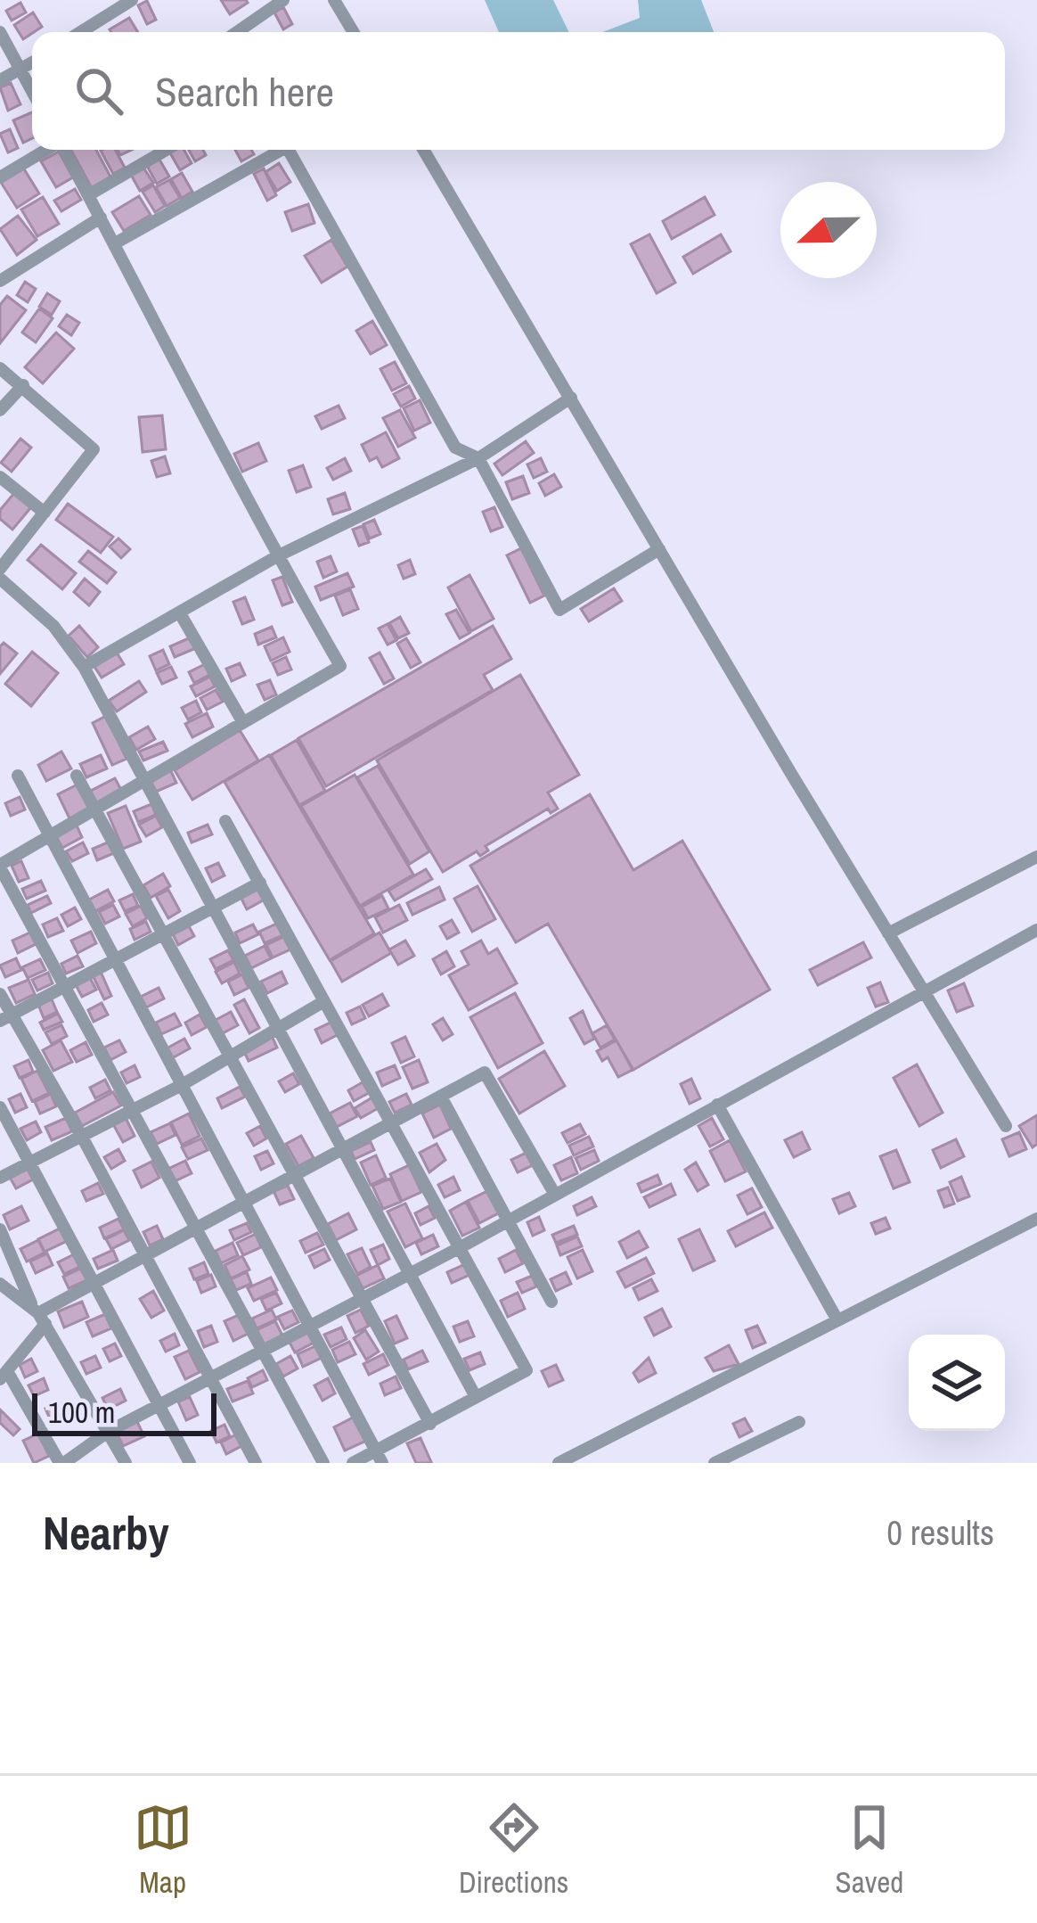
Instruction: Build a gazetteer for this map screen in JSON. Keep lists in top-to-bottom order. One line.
{"scale_bar":"100 m","north":"left","page":{"search":"Search here","scale":"100 m","heading":["Nearby","0 results"],"nav":["Map","Directions","Saved"]}}
